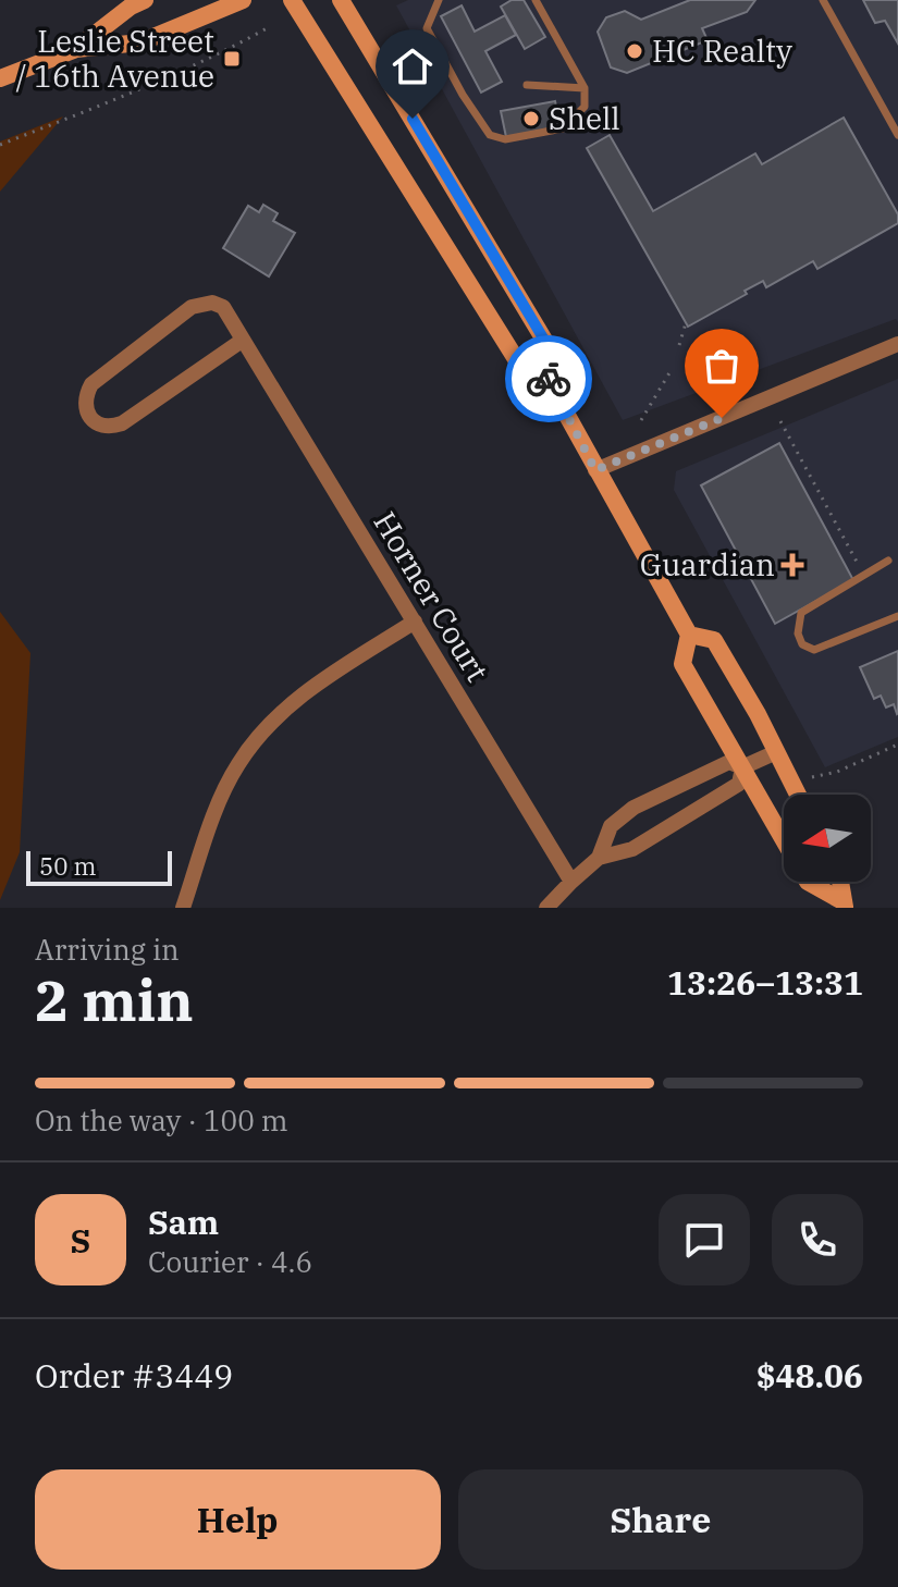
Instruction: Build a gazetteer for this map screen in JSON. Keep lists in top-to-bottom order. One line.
{"streets":{"street":["Horner Court"]},"places":{"other":["HC Realty","Shell"],"transit":["Leslie Street / 16th Avenue"],"health":["Guardian"]},"scale_bar":"50 m","north":"left","page":{"scale":"50 m","heading":["2 min","Arriving in","13:26–13:31"],"panel":["Sam","Courier · 4.6","Order #3449","$48.06"],"bar":"On the way · 100 m","round":"S","buttons":["Help","Share"]}}
